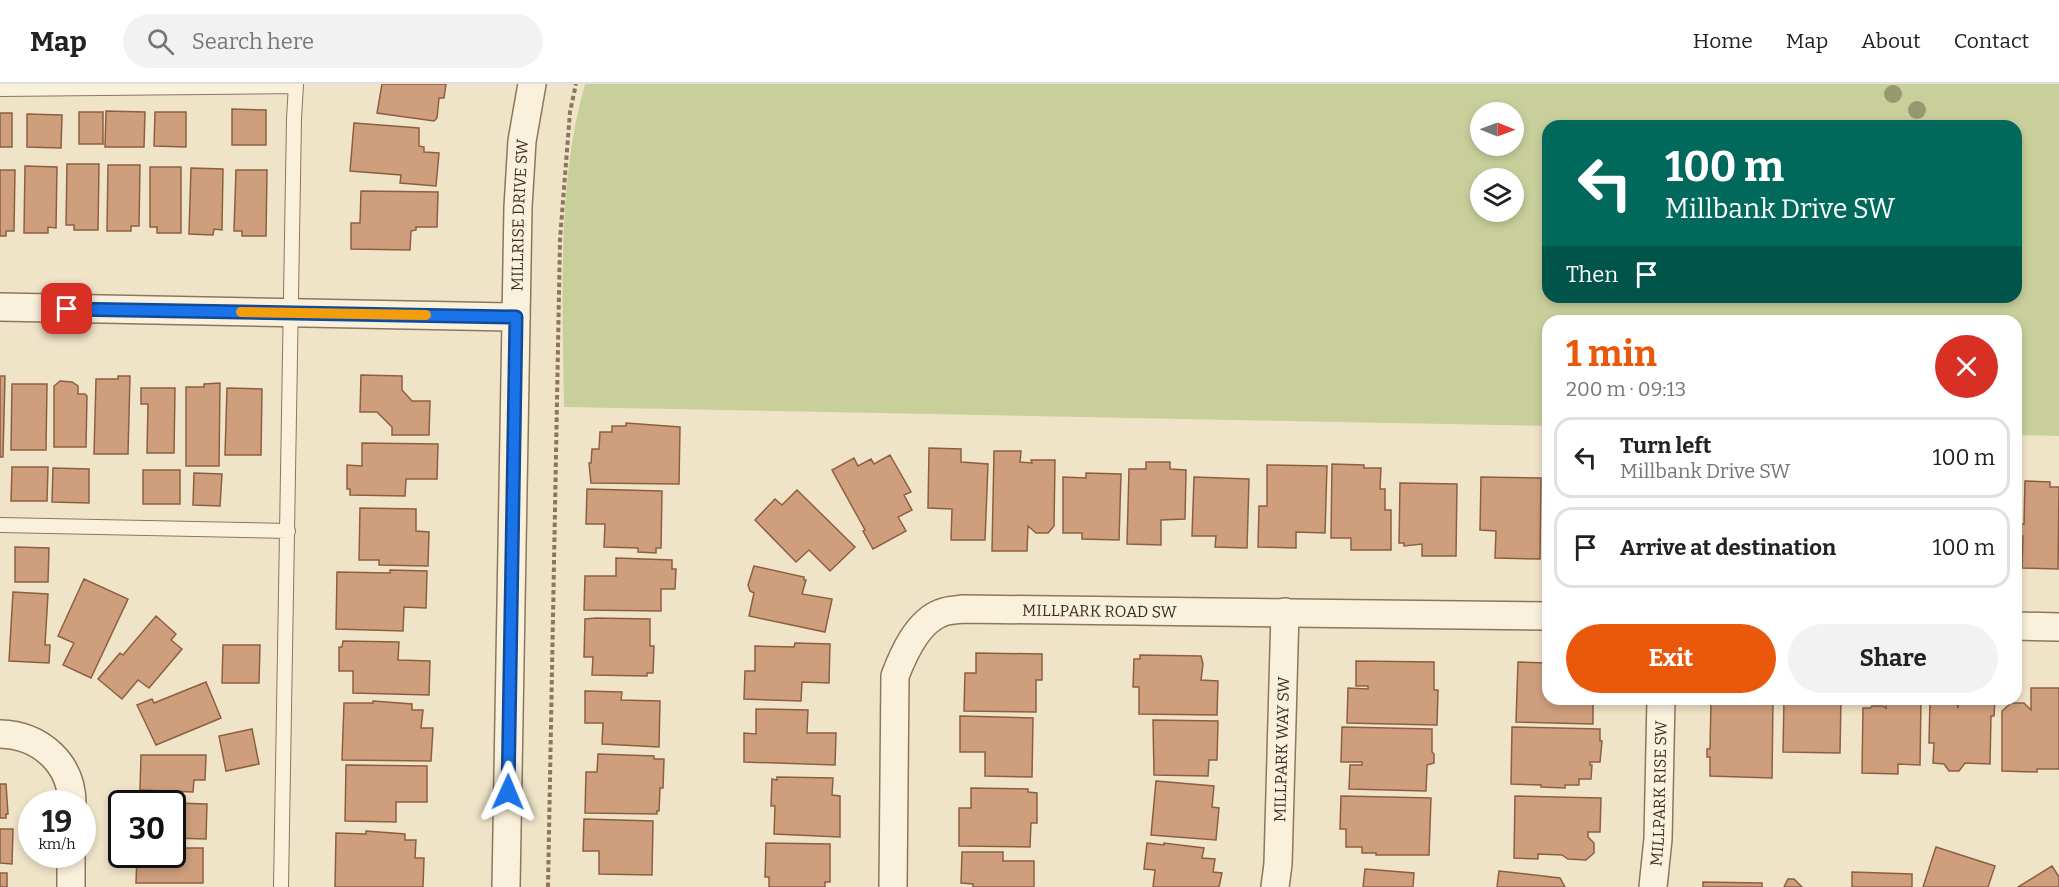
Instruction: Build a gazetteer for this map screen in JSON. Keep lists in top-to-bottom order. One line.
{"streets":{"street":["MILLRISE DRIVE SW","MILLPARK ROAD SW","MILLPARK WAY SW","MILLPARK RISE SW"]},"crossings":[["MILLPARK ROAD SW","MILLPARK WAY SW"]],"north":"right","page":{"header":"Map","search":"Search here","nav":["Home","Map","About","Contact"],"turn":["100 m","Millbank Drive SW"],"then":"Then","heading":["1 min","200 m · 09:13"],"list":[{"name":"Turn left","note":"Millbank Drive SW","value":"100 m"},{"name":"Arrive at destination","value":"100 m"}],"buttons":["Exit","Share"],"speed":"19 km/h","limit":"30"}}
